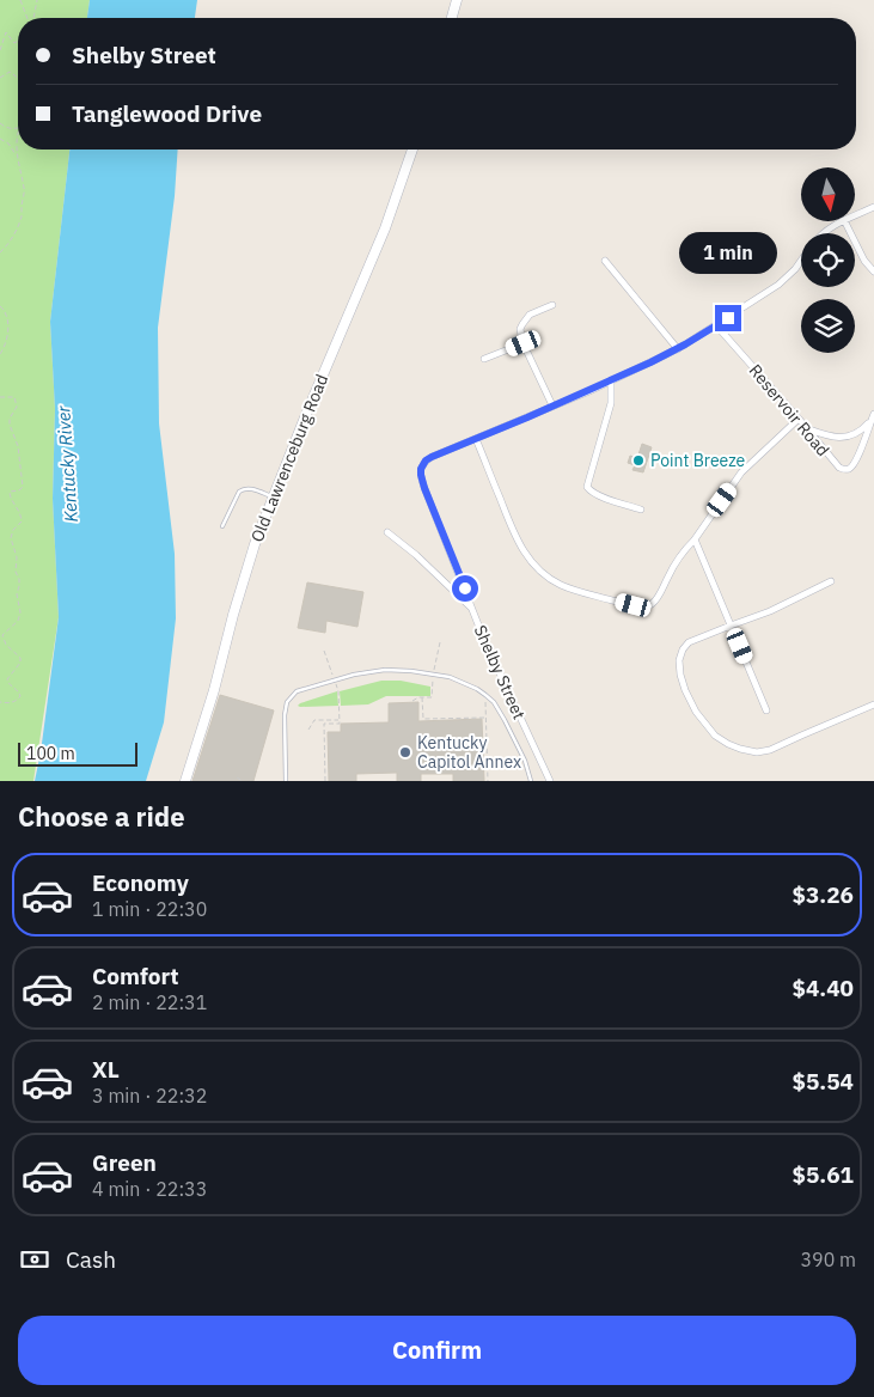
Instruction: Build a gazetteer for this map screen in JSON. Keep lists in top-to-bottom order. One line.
{"streets":{"main road":["Old Lawrenceburg Road"],"street":["Reservoir Road","Shelby Street"]},"water":["Kentucky River"],"places":["Point Breeze","Kentucky Capitol Annex"],"scale_bar":"100 m","north":"bottom","page":{"banner":["Shelby Street","Tanglewood Drive"],"bubble":"1 min","scale":"100 m","heading":"Choose a ride","list":[{"name":"Economy","note":"1 min · 22:30","value":"$3.26"},{"name":"Comfort","note":"2 min · 22:31","value":"$4.40"},{"name":"XL","note":"3 min · 22:32","value":"$5.54"},{"name":"Green","note":"4 min · 22:33","value":"$5.61"}],"pay":["Cash","390 m"],"buttons":"Confirm"}}
